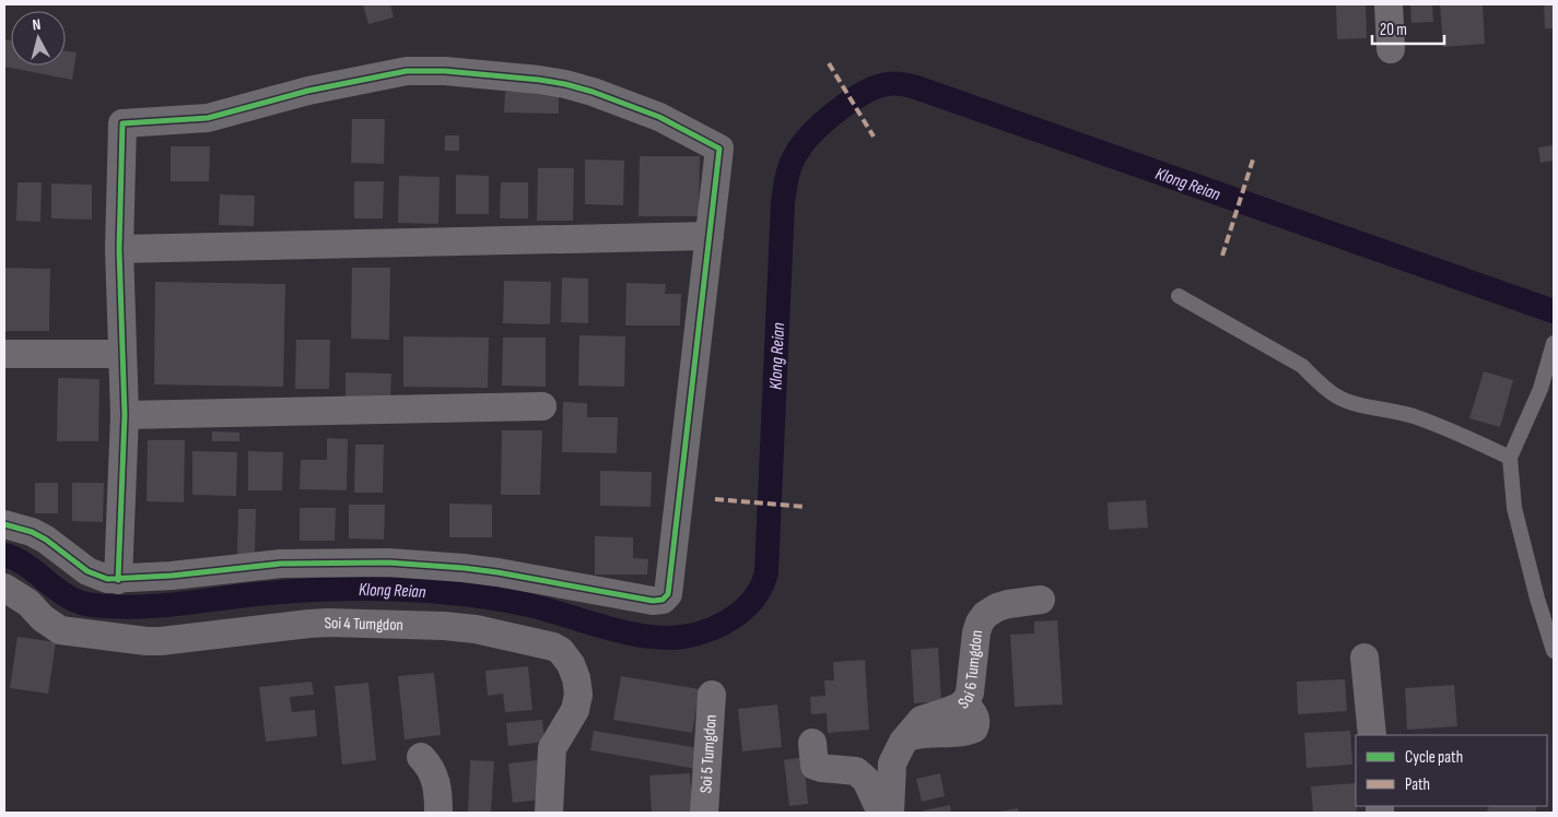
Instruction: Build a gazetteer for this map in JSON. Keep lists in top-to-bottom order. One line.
{"streets":{"street":["Soi 4 Tumgdon","Soi 6 Tumgdon","Soi 5 Tumgdon"]},"water":["Klong Reian"],"legend":["Cycle path","Path"],"scale_bar":"20 m","north":"top"}
